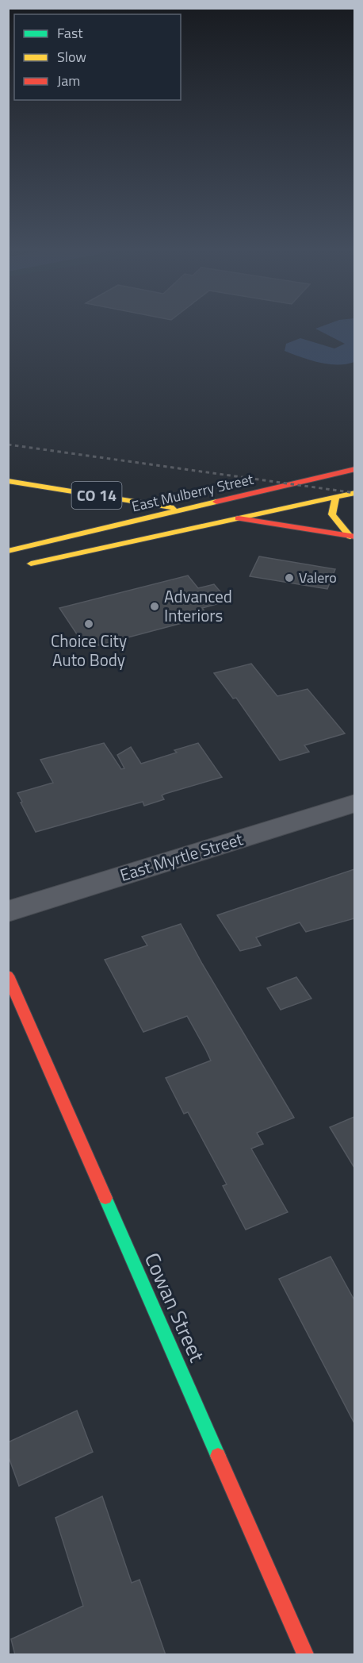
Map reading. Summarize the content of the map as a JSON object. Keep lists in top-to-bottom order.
{
  "streets": {
    "main road": ["East Mulberry Street", "CO 14", "Cowan Street"],
    "street": ["East Myrtle Street"]
  },
  "crossings": [
    ["East Mulberry Street", "CO 14"]
  ],
  "places": ["Valero", "Advanced Interiors", "Choice City Auto Body"],
  "legend": ["Fast", "Slow", "Jam"]
}
